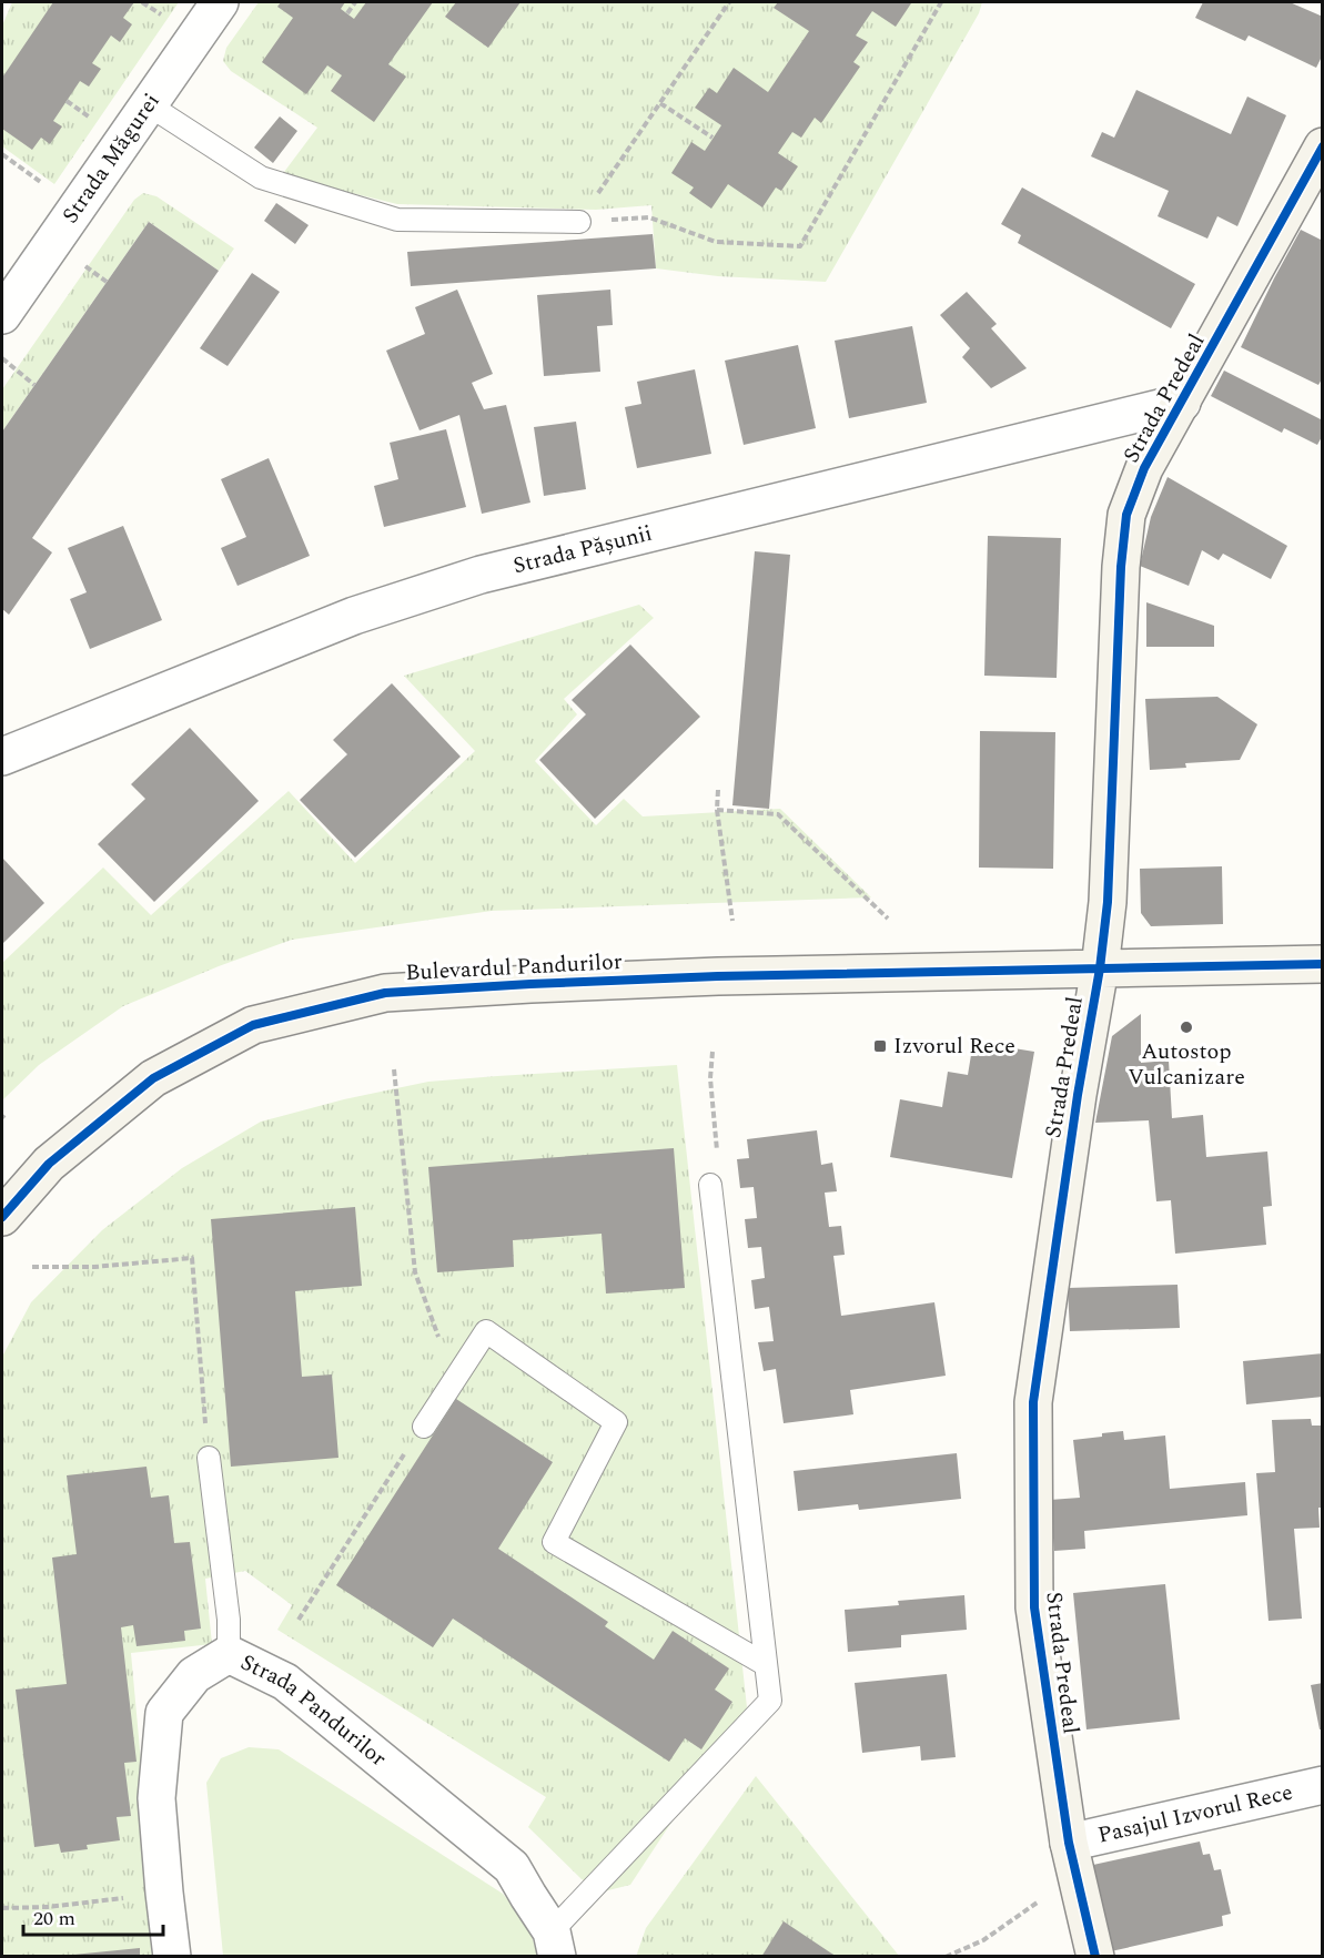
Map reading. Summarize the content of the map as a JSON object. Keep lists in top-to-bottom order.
{
  "streets": {
    "street": [
      "Strada Măgurei",
      "Strada Predeal",
      "Strada Pășunii",
      "Bulevardul Pandurilor",
      "Strada Pandurilor",
      "Pasajul Izvorul Rece"
    ]
  },
  "crossings": [
    ["Strada Predeal", "Strada Pășunii"],
    ["Strada Predeal", "Bulevardul Pandurilor"],
    ["Strada Predeal", "Pasajul Izvorul Rece"]
  ],
  "places": {
    "other": ["Autostop Vulcanizare"],
    "transit": ["Izvorul Rece"]
  },
  "scale_bar": "20 m"
}
